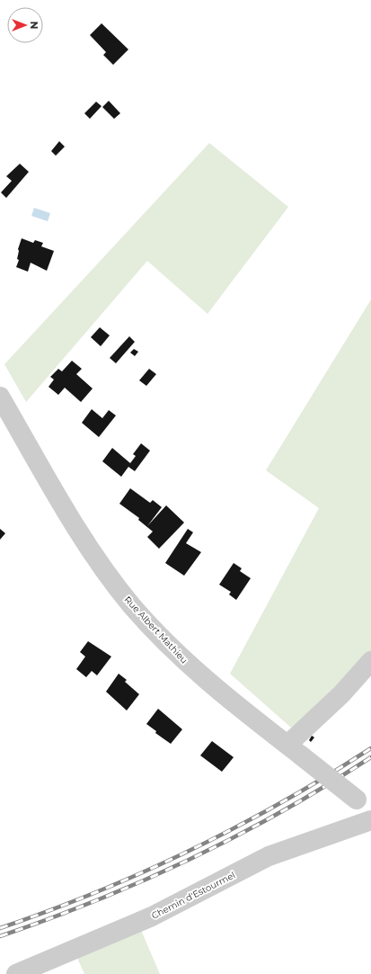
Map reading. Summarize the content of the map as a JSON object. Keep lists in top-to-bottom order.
{
  "streets": {
    "street": ["Rue Albert Mathieu", "Chemin d'Estourmel"]
  },
  "north": "right"
}
